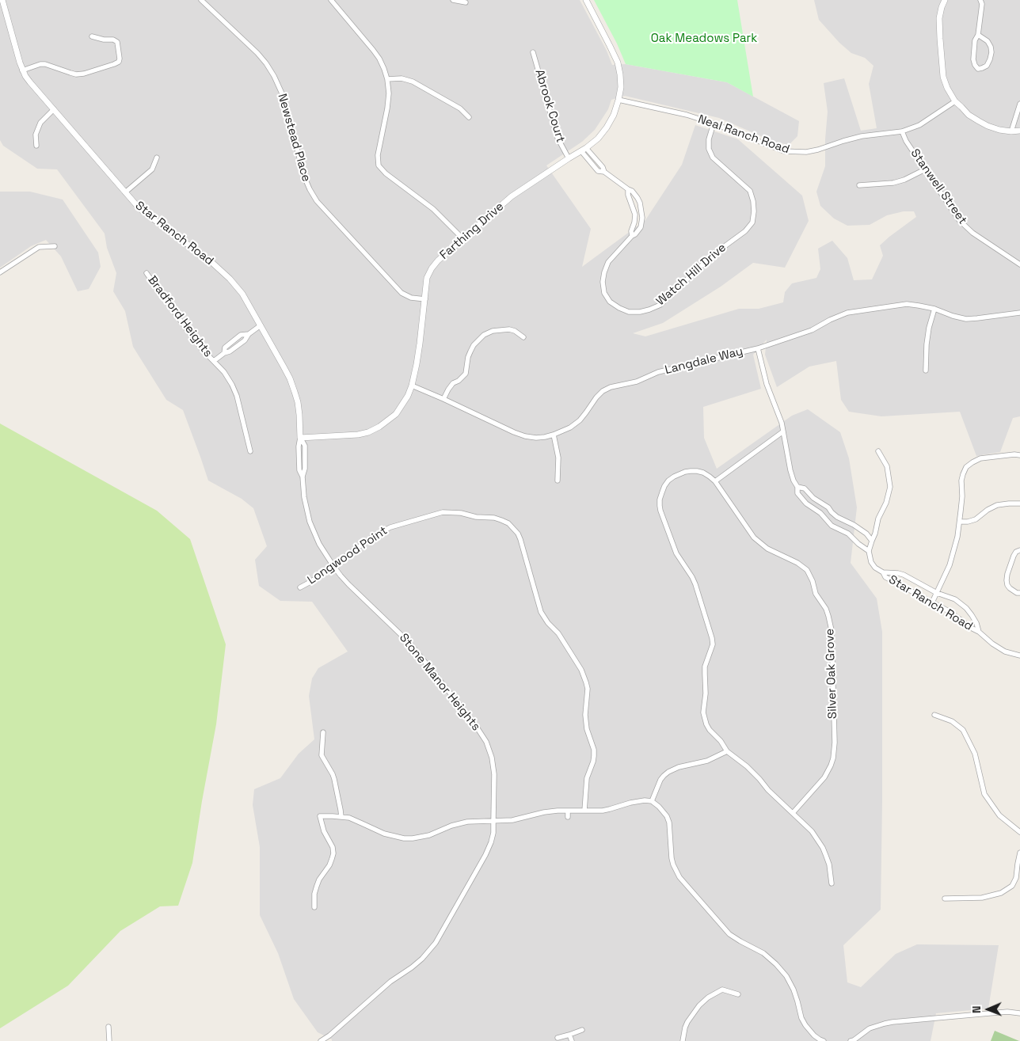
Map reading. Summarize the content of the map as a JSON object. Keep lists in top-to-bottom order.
{
  "streets": {
    "street": [
      "Abrook Court",
      "Neal Ranch Road",
      "Newstead Place",
      "Stanwell Street",
      "Farthing Drive",
      "Star Ranch Road",
      "Watch Hill Drive",
      "Bradford Heights",
      "Langdale Way",
      "Longwood Point",
      "Silver Oak Grove",
      "Stone Manor Heights"
    ]
  },
  "crossings": [
    ["Abrook Court", "Farthing Drive"],
    ["Neal Ranch Road", "Stanwell Street"],
    ["Neal Ranch Road", "Farthing Drive"],
    ["Neal Ranch Road", "Watch Hill Drive"],
    ["Newstead Place", "Farthing Drive"],
    ["Farthing Drive", "Star Ranch Road"],
    ["Farthing Drive", "Watch Hill Drive"],
    ["Farthing Drive", "Langdale Way"],
    ["Farthing Drive", "Stone Manor Heights"],
    ["Star Ranch Road", "Bradford Heights"],
    ["Star Ranch Road", "Langdale Way"],
    ["Star Ranch Road", "Stone Manor Heights"],
    ["Longwood Point", "Stone Manor Heights"]
  ],
  "parks": ["Oak Meadows Park"],
  "north": "left"
}
